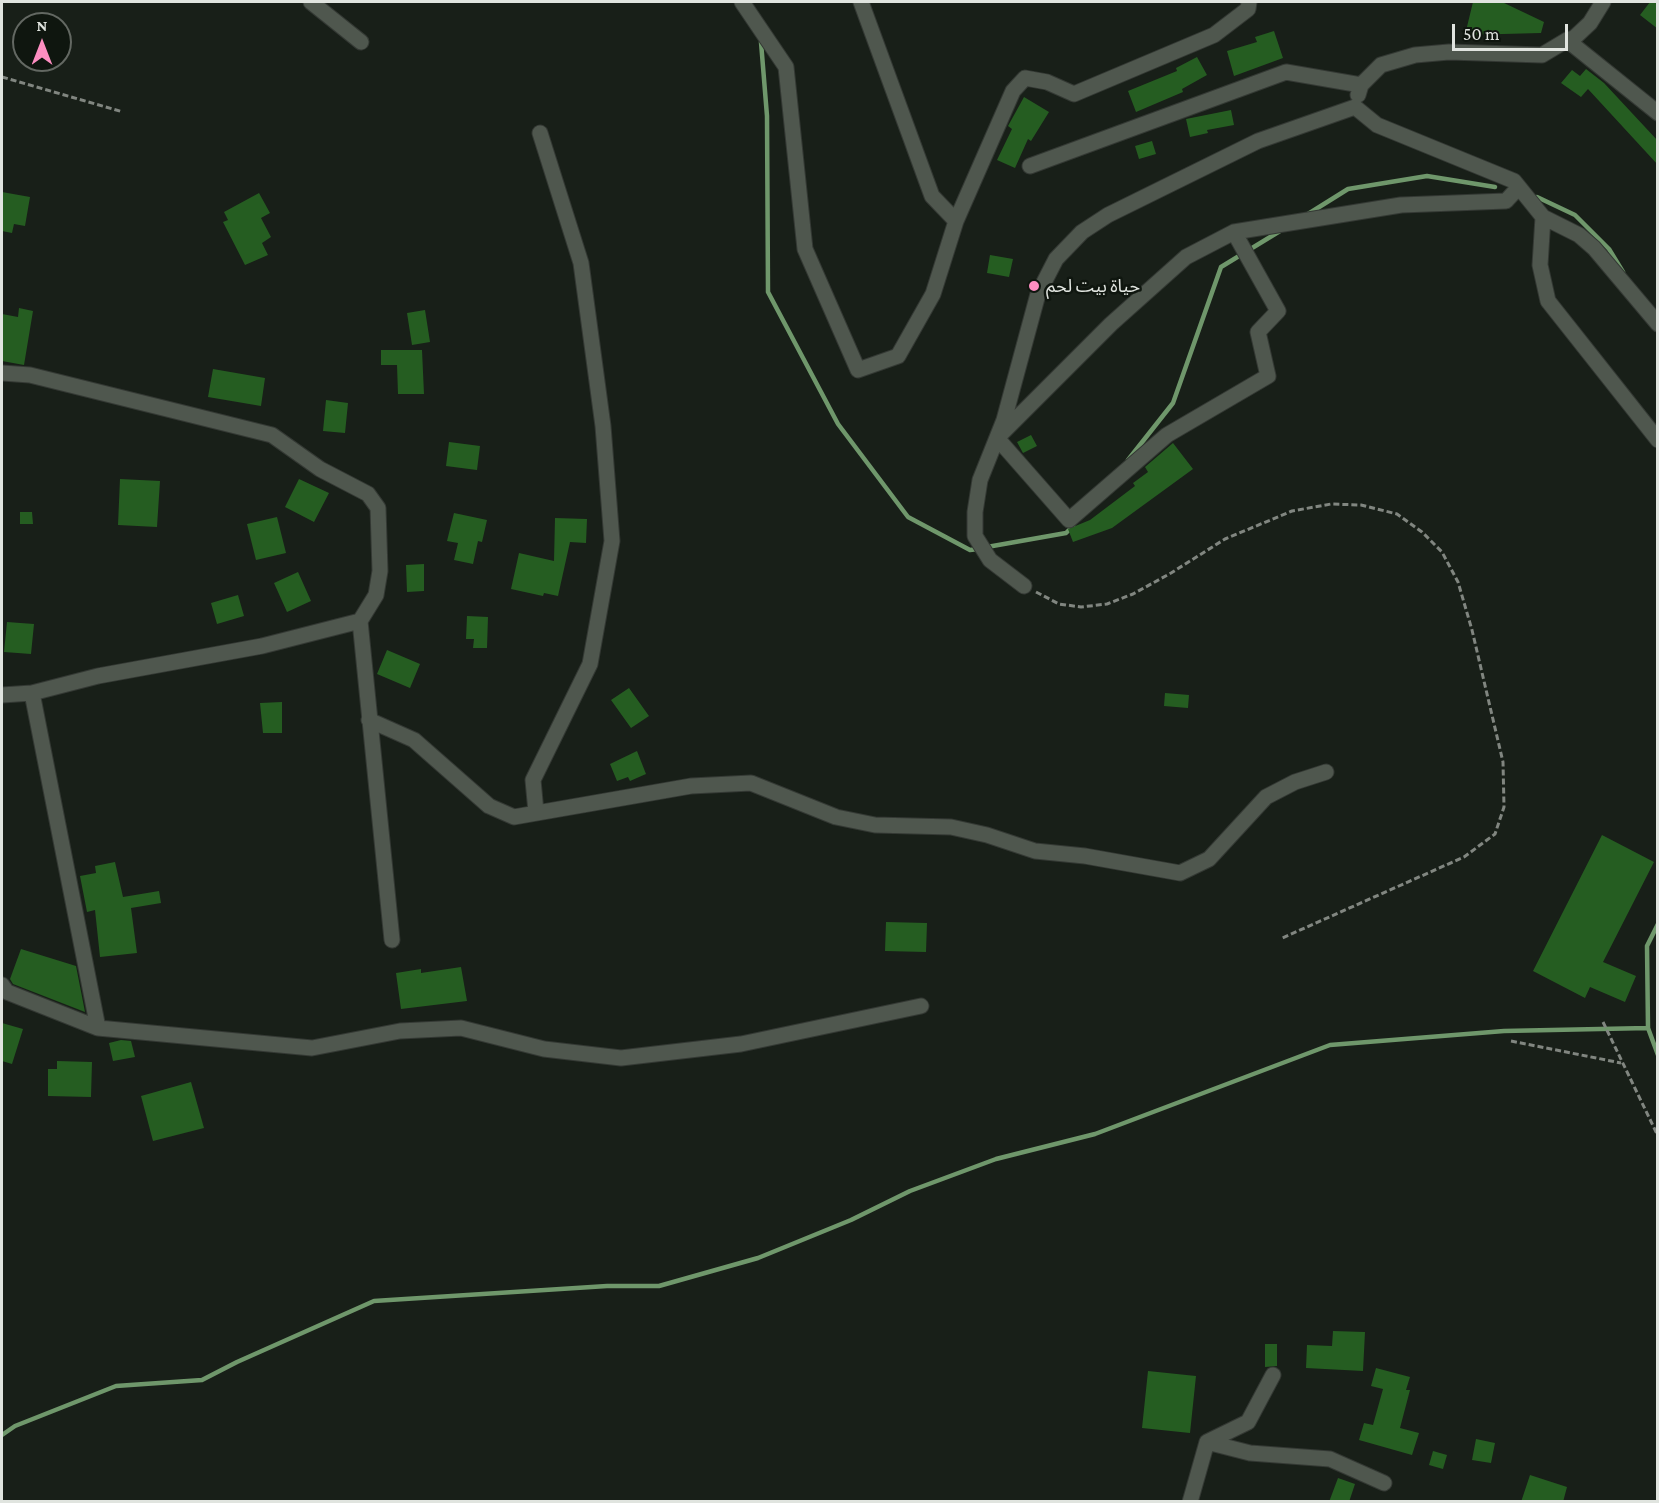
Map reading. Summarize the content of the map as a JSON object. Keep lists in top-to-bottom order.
{
  "places": ["حياة بيت لحم"],
  "scale_bar": "50 m",
  "north": "top"
}
